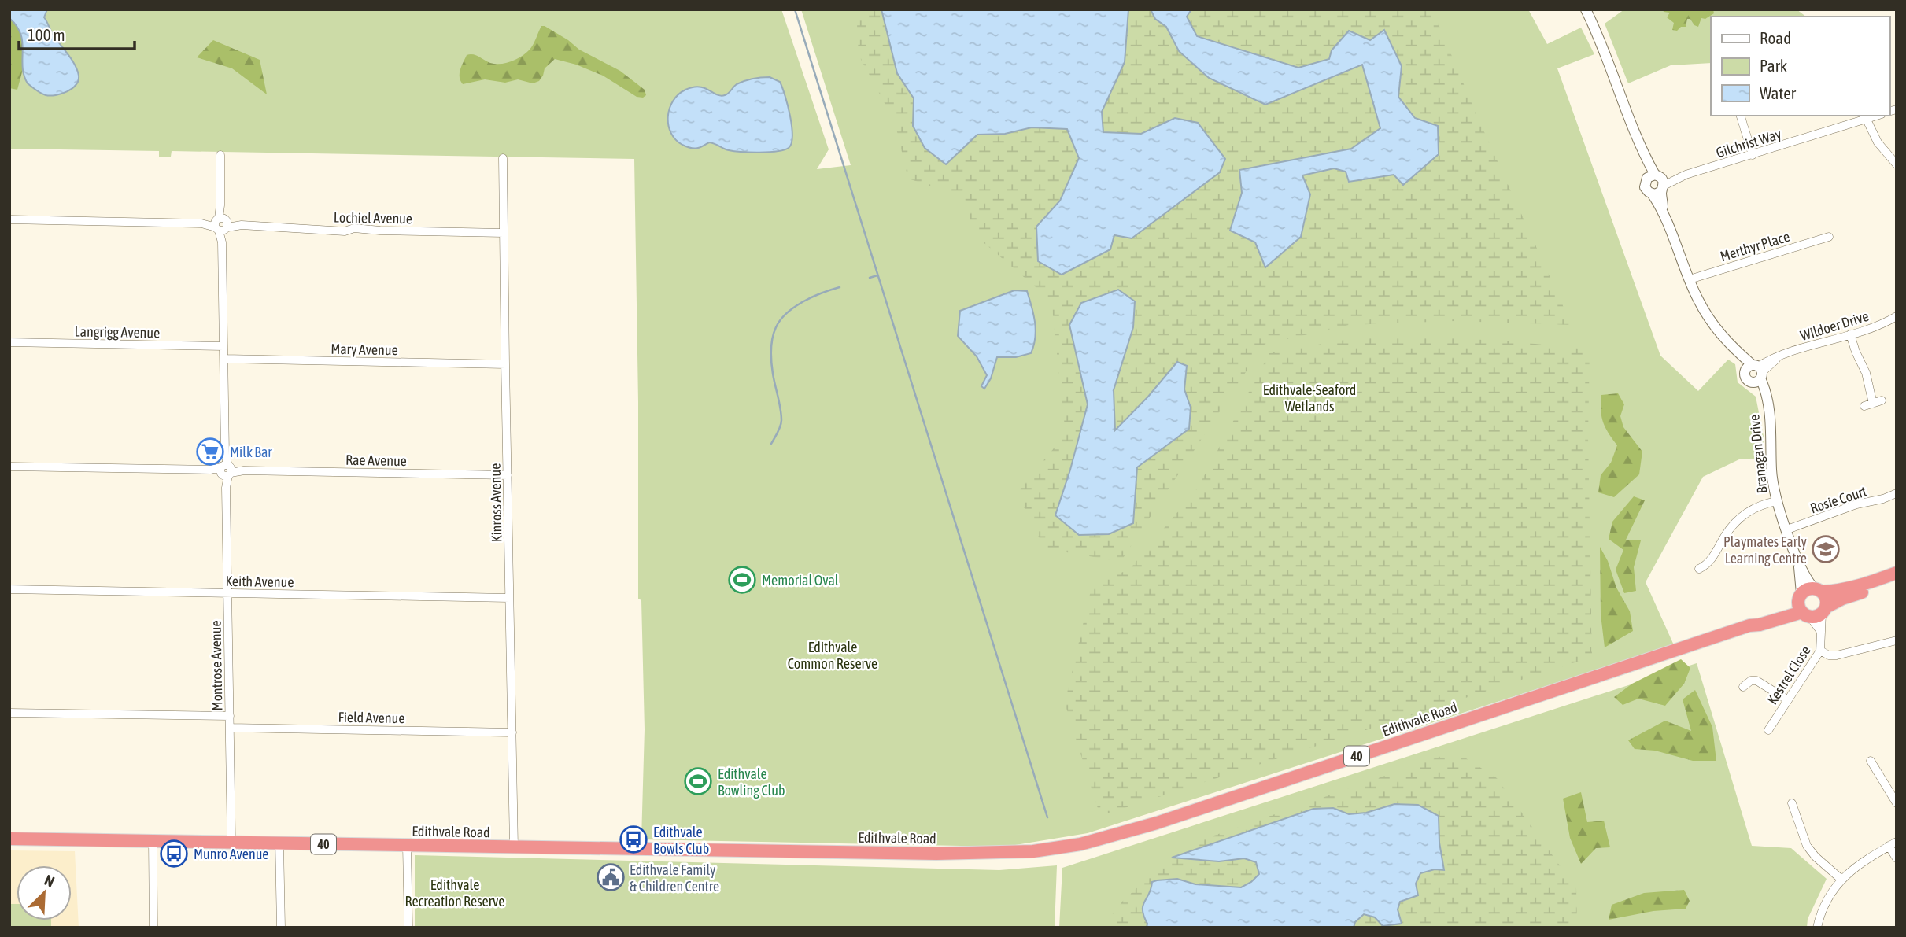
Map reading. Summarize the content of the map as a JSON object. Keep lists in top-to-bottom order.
{
  "streets": {
    "highway": ["Edithvale Road", "40"],
    "street": [
      "Gilchrist Way",
      "Lochiel Avenue",
      "Merthyr Place",
      "Wildoer Drive",
      "Langrigg Avenue",
      "Mary Avenue",
      "Branagan Drive",
      "Rae Avenue",
      "Rosie Court",
      "Kinross Avenue",
      "Keith Avenue",
      "Montrose Avenue",
      "Kestrel Close",
      "Field Avenue"
    ]
  },
  "crossings": [
    ["Gilchrist Way", "Branagan Drive"],
    ["Lochiel Avenue", "Kinross Avenue"],
    ["Lochiel Avenue", "Montrose Avenue"],
    ["Merthyr Place", "Branagan Drive"],
    ["Wildoer Drive", "Branagan Drive"],
    ["Langrigg Avenue", "Montrose Avenue"],
    ["Mary Avenue", "Kinross Avenue"],
    ["Mary Avenue", "Montrose Avenue"],
    ["Branagan Drive", "Rosie Court"],
    ["Branagan Drive", "Kestrel Close"],
    ["Branagan Drive", "Edithvale Road"],
    ["Branagan Drive", "40"],
    ["Rae Avenue", "Kinross Avenue"],
    ["Rae Avenue", "Montrose Avenue"],
    ["Kinross Avenue", "Keith Avenue"],
    ["Kinross Avenue", "Field Avenue"],
    ["Kinross Avenue", "Edithvale Road"],
    ["Keith Avenue", "Montrose Avenue"],
    ["Montrose Avenue", "Field Avenue"],
    ["Montrose Avenue", "Edithvale Road"],
    ["Kestrel Close", "Edithvale Road"],
    ["Kestrel Close", "40"],
    ["Edithvale Road", "40"]
  ],
  "parks": ["Edithvale-Seaford Wetlands", "Edithvale Common Reserve", "Edithvale Recreation Reserve"],
  "places": {
    "supermarket": ["Milk Bar"],
    "school or university": ["Playmates Early Learning Centre"],
    "sports": ["Memorial Oval", "Edithvale Bowling Club"],
    "bus stop": ["Edithvale Bowls Club", "Munro Avenue"],
    "public building": ["Edithvale Family & Children Centre"]
  },
  "legend": ["Road", "Park", "Water"],
  "scale_bar": "100 m",
  "north": "top right"
}
